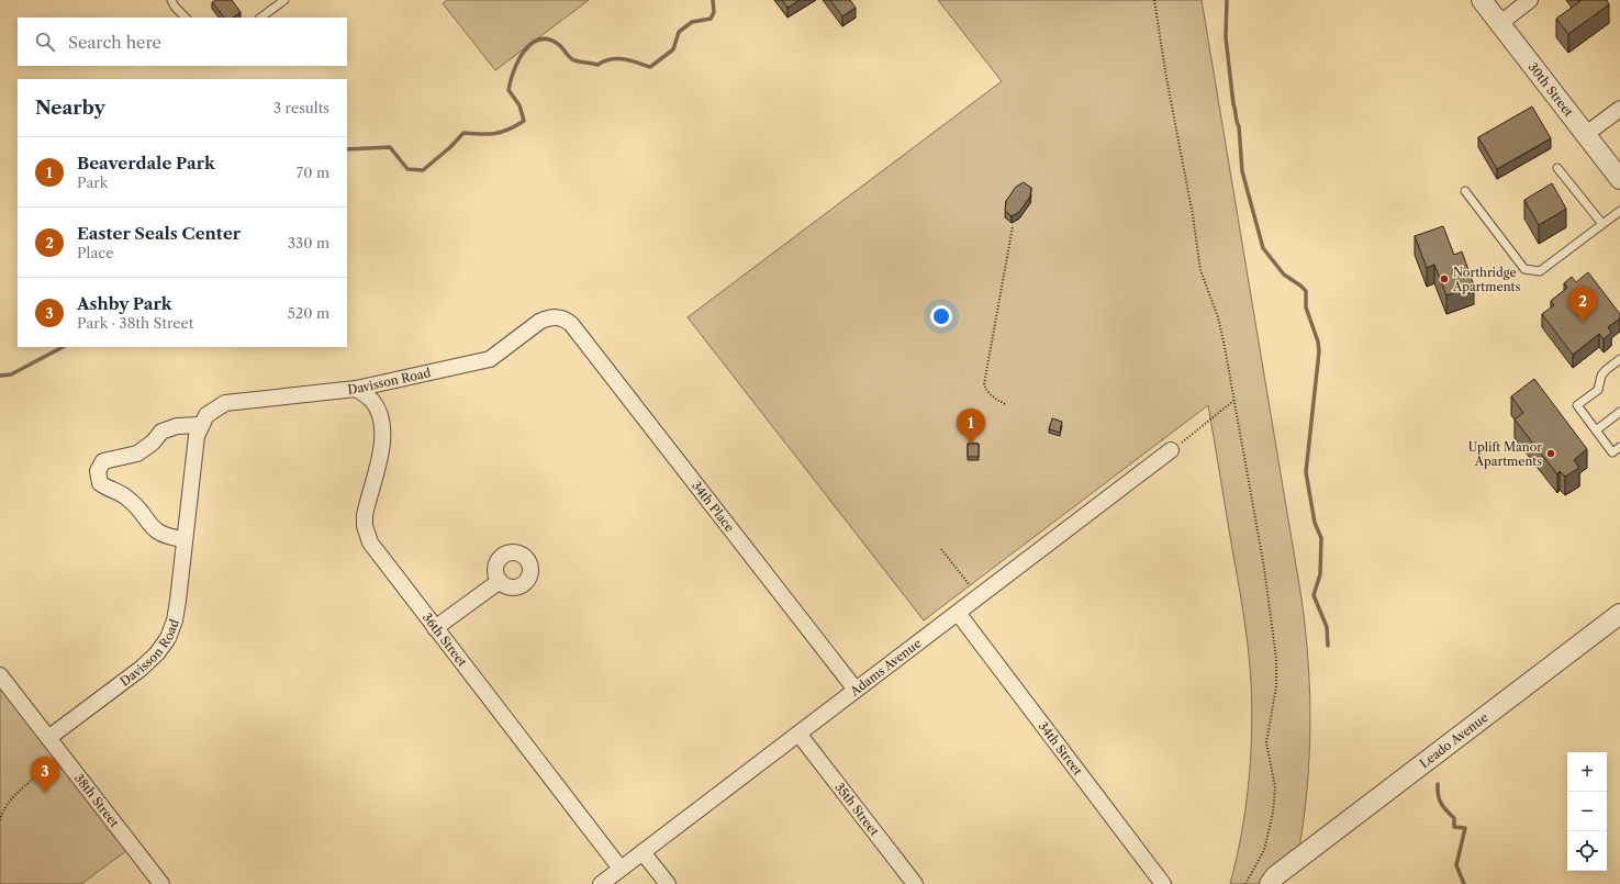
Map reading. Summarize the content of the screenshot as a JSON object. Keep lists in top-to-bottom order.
{
  "streets": {
    "street": [
      "30th Street",
      "Davisson Road",
      "34th Place",
      "36th Street",
      "Adams Avenue",
      "Leado Avenue",
      "34th Street",
      "38th Street",
      "35th Street"
    ]
  },
  "crossings": [
    ["Davisson Road", "34th Place"],
    ["Davisson Road", "36th Street"],
    ["Davisson Road", "38th Street"],
    ["34th Place", "Adams Avenue"],
    ["36th Street", "Adams Avenue"],
    ["Adams Avenue", "34th Street"],
    ["Adams Avenue", "35th Street"]
  ],
  "places": ["Northridge Apartments", "Uplift Manor Apartments"],
  "page": {
    "search": "Search here",
    "heading": ["Nearby", "3 results"],
    "list": [
      {
        "mark": "1",
        "name": "Beaverdale Park",
        "note": "Park",
        "value": "70 m"
      },
      {
        "mark": "2",
        "name": "Easter Seals Center",
        "note": "Place",
        "value": "330 m"
      },
      {
        "mark": "3",
        "name": "Ashby Park",
        "note": "Park · 38th Street",
        "value": "520 m"
      }
    ],
    "pins": ["2", "1", "3"],
    "map_buttons": ["+", "−"]
  }
}
